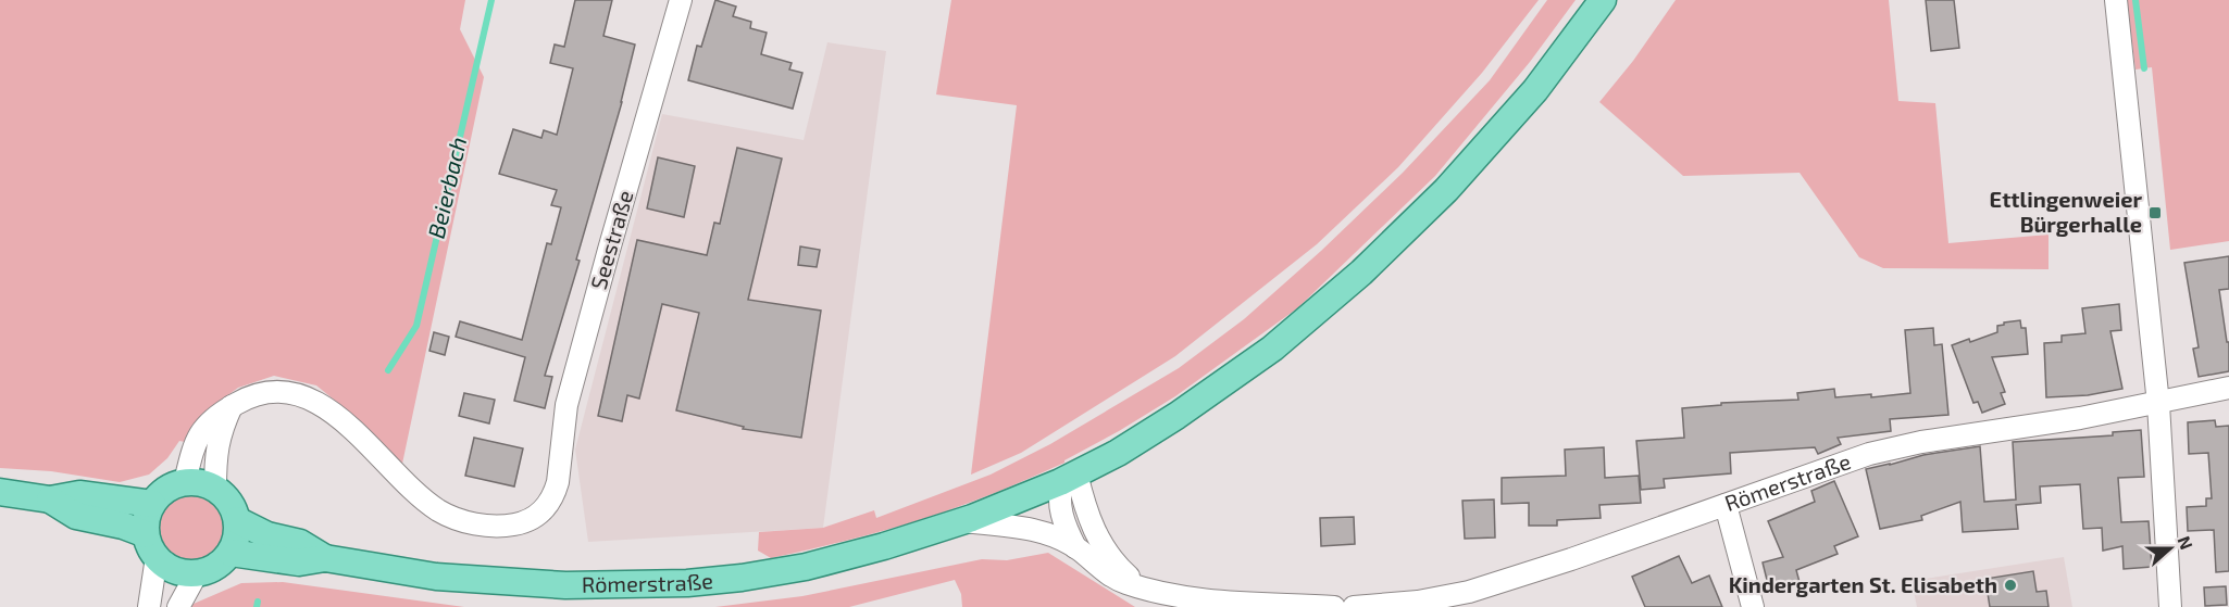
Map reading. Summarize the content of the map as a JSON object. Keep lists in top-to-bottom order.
{
  "streets": {
    "main road": ["Römerstraße"],
    "street": ["Seestraße"]
  },
  "water": ["Beierbach"],
  "places": {
    "transit": ["Ettlingenweier Bürgerhalle"],
    "other": ["Kindergarten St. Elisabeth"]
  },
  "north": "right"
}
